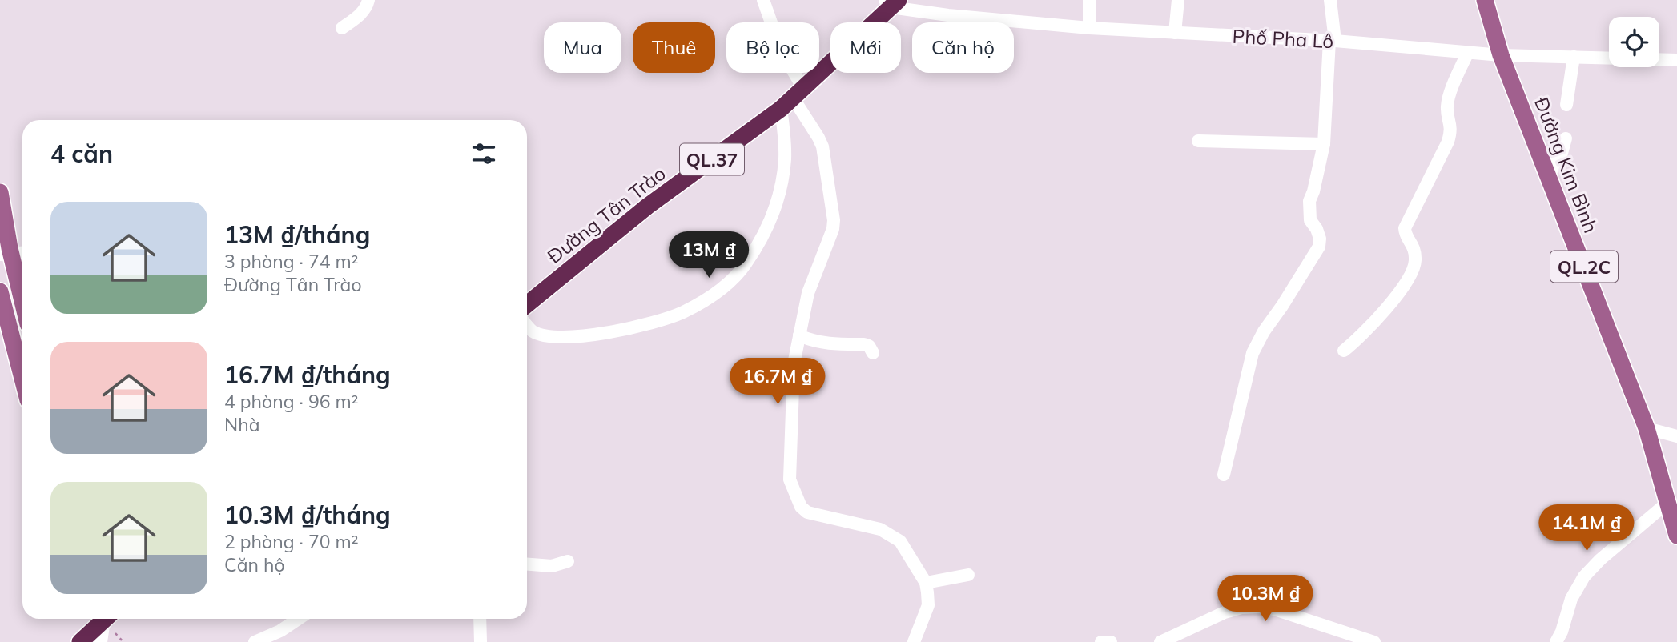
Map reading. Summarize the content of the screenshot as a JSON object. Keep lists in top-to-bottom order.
{
  "streets": {
    "highway": ["QL.37", "Đường Tân Trào"],
    "main road": ["Đường Kim Bình", "QL.2C"],
    "street": ["Phố Pha Lô"]
  },
  "crossings": [
    ["Phố Pha Lô", "Đường Kim Bình"],
    ["Phố Pha Lô", "Đường Tân Trào"]
  ],
  "page": {
    "chip": [
      "Mua",
      "Thuê",
      "Bộ lọc",
      "Mới",
      "Căn hộ"
    ],
    "heading": "4 căn",
    "list": [
      {
        "name": "13M ₫/tháng",
        "note": "3 phòng · 74 m² · Đường Tân Trào"
      },
      {
        "name": "16.7M ₫/tháng",
        "note": "4 phòng · 96 m² · Nhà"
      },
      {
        "name": "10.3M ₫/tháng",
        "note": "2 phòng · 70 m² · Căn hộ"
      }
    ],
    "price": [
      "13M ₫",
      "16.7M ₫",
      "14.1M ₫",
      "10.3M ₫"
    ]
  }
}
